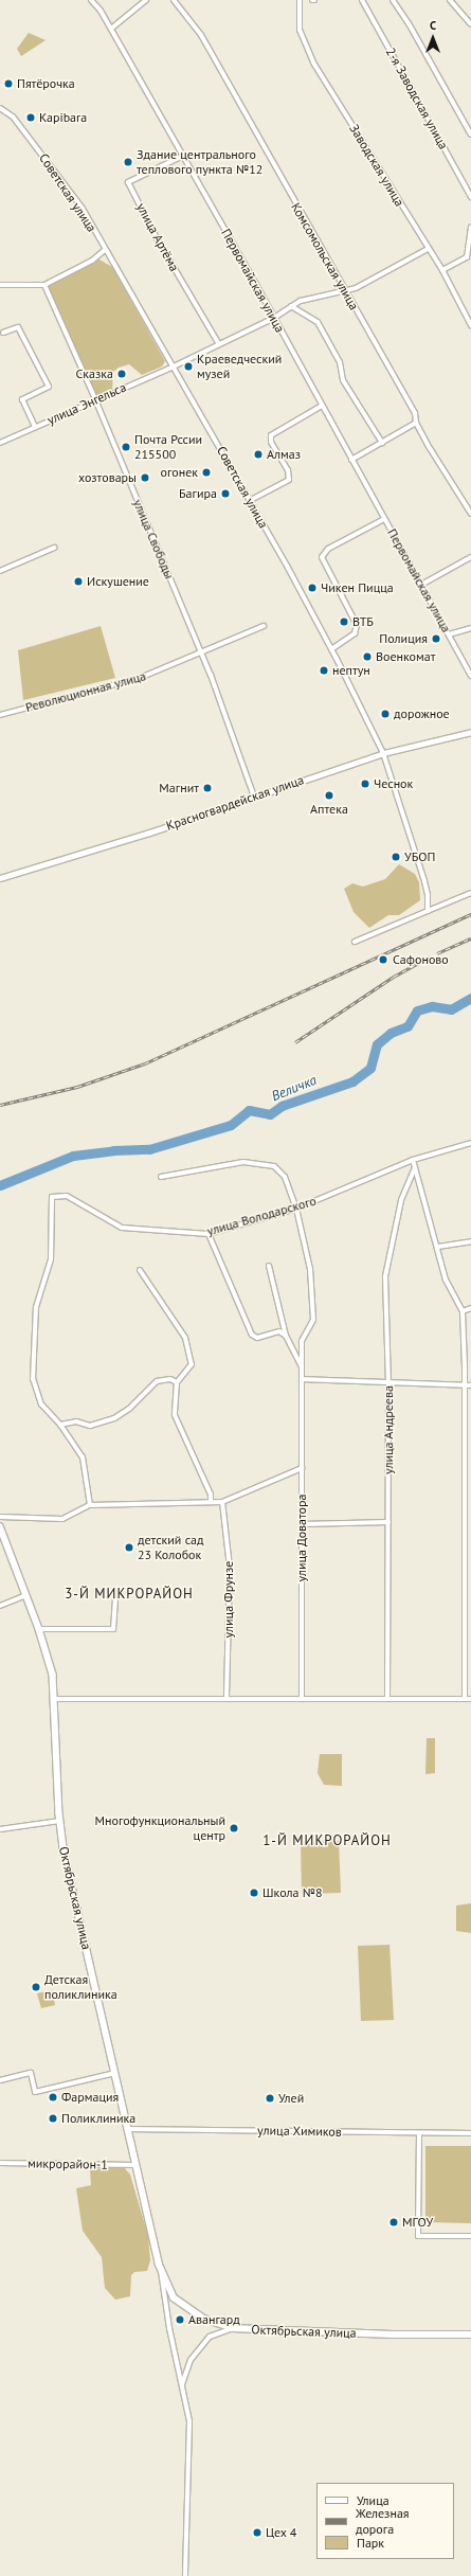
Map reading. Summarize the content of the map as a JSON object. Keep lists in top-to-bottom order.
{
  "streets": {
    "main road": ["Октябрьская улица"],
    "street": [
      "2-я Заводская улица",
      "Заводская улица",
      "Советская улица",
      "улица Артёма",
      "Комсомольская улица",
      "Первомайская улица",
      "улица Энгельса",
      "улица Свободы",
      "Революционная улица",
      "Красногвардейская улица",
      "улица Володарского",
      "улица Андреева",
      "улица Доватора",
      "улица Фрунзе",
      "улица Химиков",
      "микрорайон-1"
    ]
  },
  "crossings": [
    ["Заводская улица", "улица Энгельса"],
    ["Советская улица", "улица Энгельса"],
    ["Советская улица", "Красногвардейская улица"],
    ["улица Артёма", "Первомайская улица"],
    ["улица Артёма", "улица Энгельса"],
    ["Комсомольская улица", "улица Энгельса"],
    ["Первомайская улица", "улица Энгельса"],
    ["улица Энгельса", "улица Свободы"],
    ["улица Свободы", "Революционная улица"],
    ["улица Свободы", "Красногвардейская улица"],
    ["улица Володарского", "улица Доватора"],
    ["Октябрьская улица", "улица Химиков"],
    ["Октябрьская улица", "микрорайон-1"]
  ],
  "districts": ["3-Й МИКРОРАЙОН", "1-Й МИКРОРАЙОН"],
  "water": ["Величка"],
  "places": [
    "Пятёрочка",
    "Kapibara",
    "Здание центрального теплового пункта №12",
    "Краеведческий музей",
    "Сказка",
    "Почта Рссии 215500",
    "Алмаз",
    "огонек",
    "хозтовары",
    "Багира",
    "Искушение",
    "Чикен Пицца",
    "ВТБ",
    "Полиция",
    "Военкомат",
    "нептун",
    "дорожное",
    "Чеснок",
    "Магнит",
    "Аптека",
    "УБОП",
    "Сафоново",
    "детский сад 23 Колобок",
    "Многофункциональный центр",
    "Школа №8",
    "Детская поликлиника",
    "Фармация",
    "Улей",
    "Поликлиника",
    "МГОУ",
    "Авангард",
    "Цех 4"
  ],
  "legend": ["Улица", "Железная дорога", "Парк"],
  "north": "top"
}
